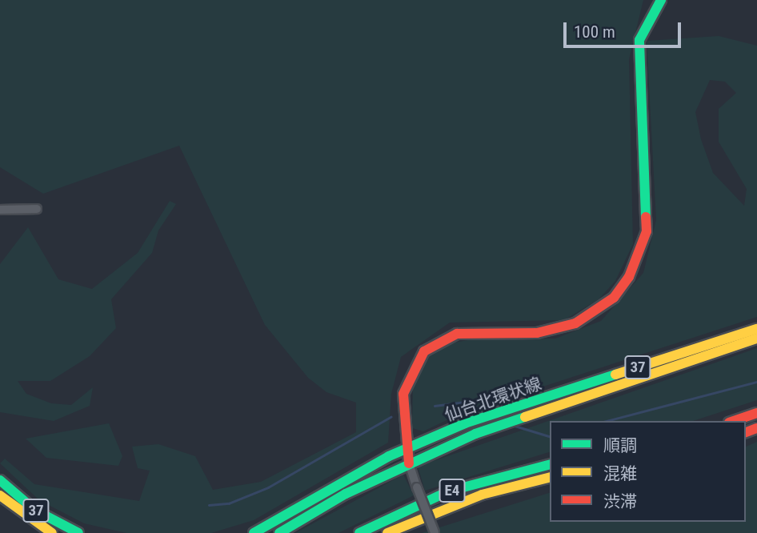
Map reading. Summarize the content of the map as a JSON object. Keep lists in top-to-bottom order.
{
  "streets": {
    "main road": ["37", "仙台北環状線", "E4"]
  },
  "legend": ["順調", "混雑", "渋滞"],
  "scale_bar": "100 m"
}
